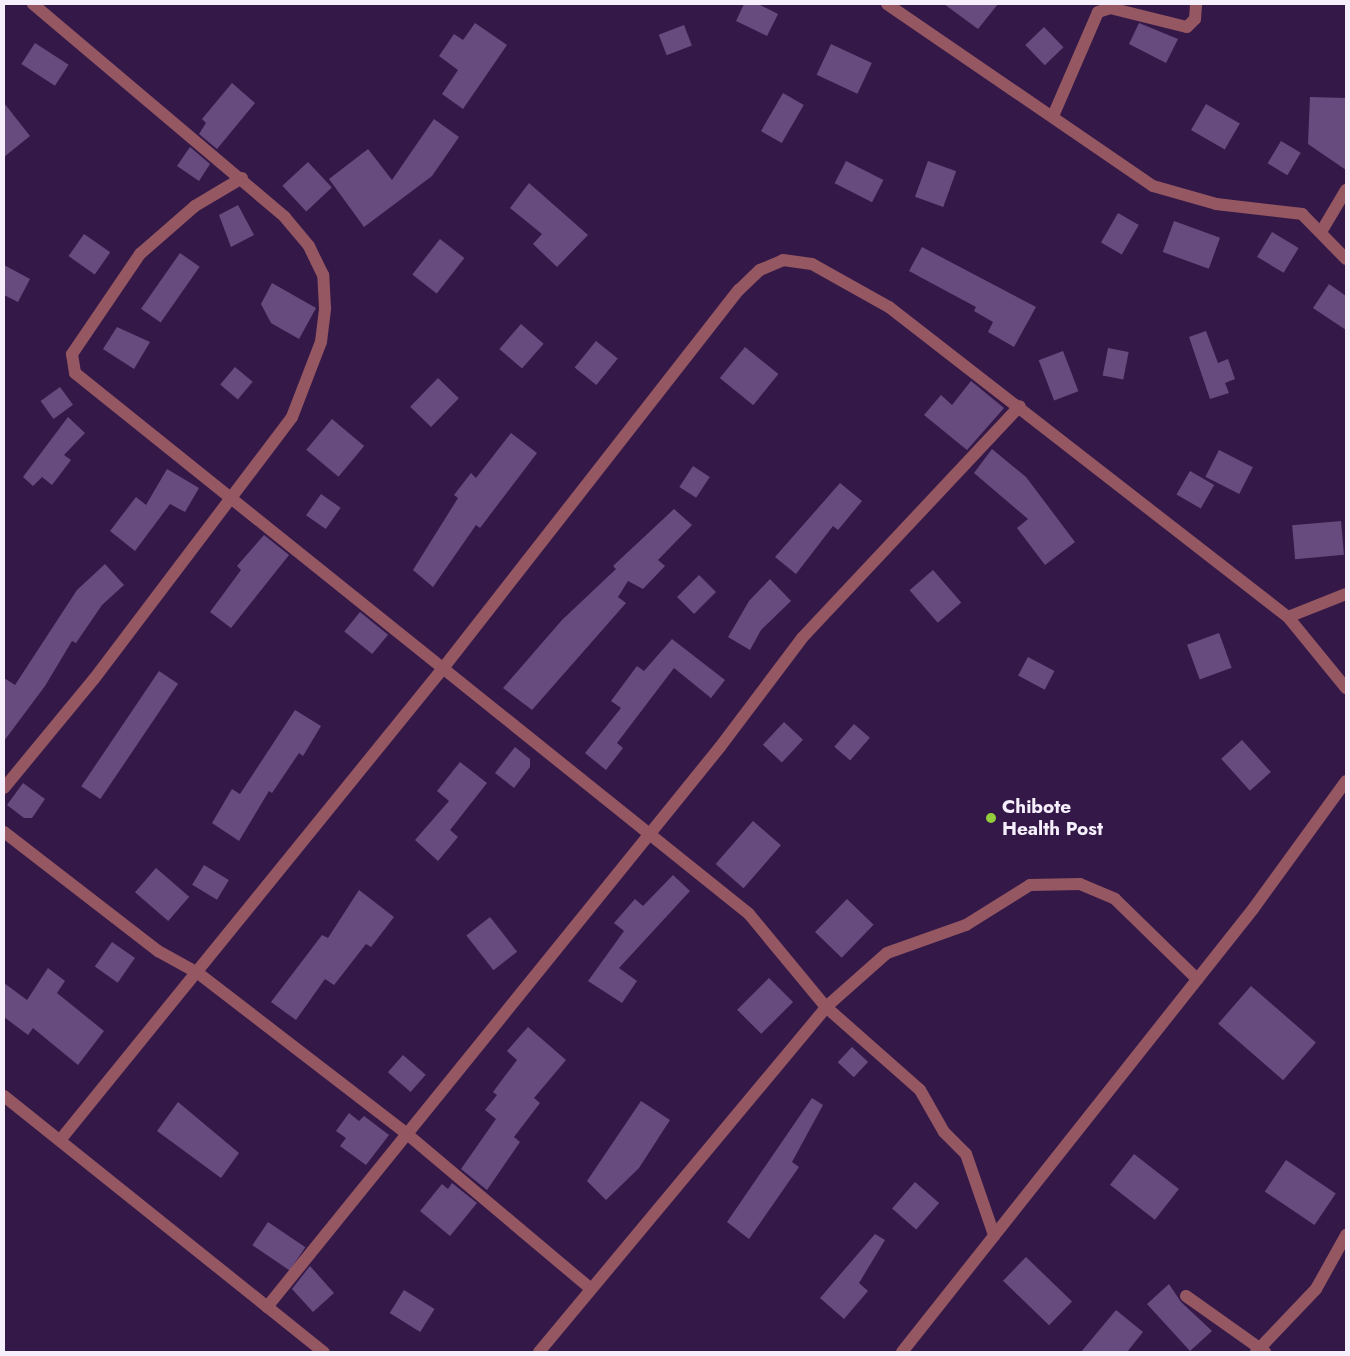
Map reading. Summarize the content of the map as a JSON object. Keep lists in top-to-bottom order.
{
  "places": ["Chibote Health Post"]
}
